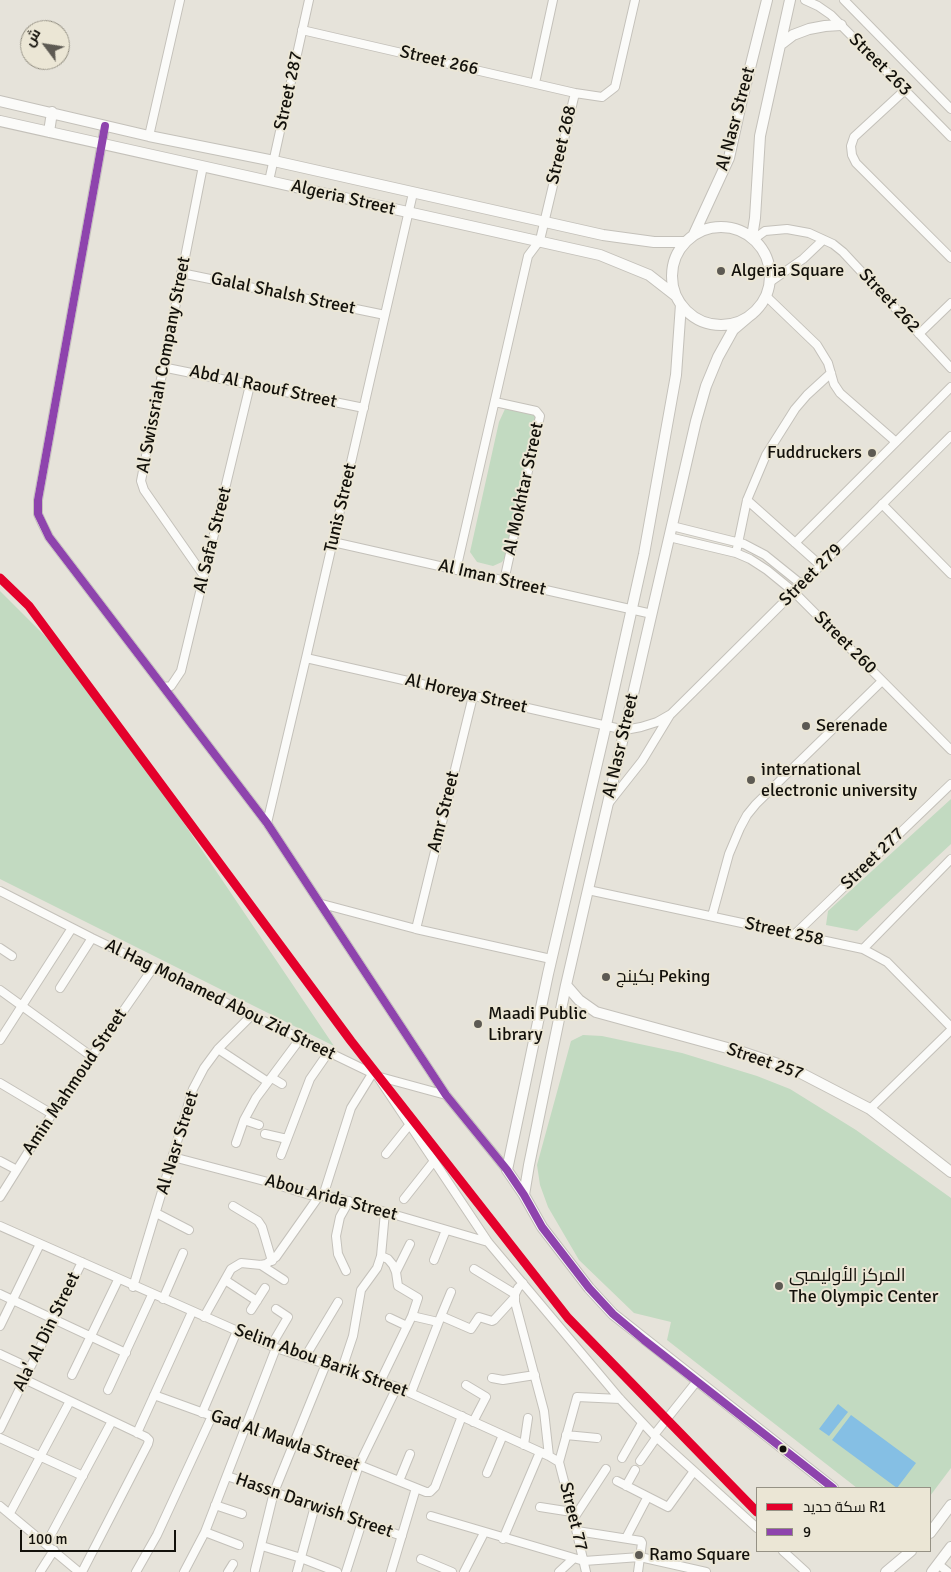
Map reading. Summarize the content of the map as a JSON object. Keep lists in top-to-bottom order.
{
  "streets": {
    "street": [
      "Street 266",
      "Street 263",
      "Street 287",
      "Al Nasr Street",
      "Street 268",
      "Algeria Street",
      "Galal Shalsh Street",
      "Street 262",
      "Al Swissriah Company Street",
      "Abd Al Raouf Street",
      "Al Mokhtar Street",
      "Tunis Street",
      "Al Safa' Street",
      "Street 279",
      "Al Iman Street",
      "Street 260",
      "Al Horeya Street",
      "Amr Street",
      "Street 277",
      "Street 258",
      "Al Hag Mohamed Abou Zid Street",
      "Street 257",
      "Amin Mahmoud Street",
      "Abou Arida Street",
      "Ala' Al Din Street",
      "Selim Abou Barik Street",
      "Gad Al Mawla Street",
      "Hassn Darwish Street",
      "Street 77"
    ]
  },
  "crossings": [
    ["Street 266", "Street 287"],
    ["Street 266", "Street 268"],
    ["Street 287", "Algeria Street"],
    ["Al Nasr Street", "Algeria Street"],
    ["Al Nasr Street", "Street 262"],
    ["Al Nasr Street", "Street 279"],
    ["Al Nasr Street", "Al Iman Street"],
    ["Al Nasr Street", "Street 260"],
    ["Al Nasr Street", "Al Horeya Street"],
    ["Al Nasr Street", "Street 258"],
    ["Al Nasr Street", "Al Hag Mohamed Abou Zid Street"],
    ["Al Nasr Street", "Street 257"],
    ["Al Nasr Street", "Abou Arida Street"],
    ["Al Nasr Street", "Selim Abou Barik Street"],
    ["Street 268", "Algeria Street"],
    ["Algeria Street", "Street 262"],
    ["Algeria Street", "Al Swissriah Company Street"],
    ["Algeria Street", "Tunis Street"],
    ["Galal Shalsh Street", "Al Swissriah Company Street"],
    ["Galal Shalsh Street", "Tunis Street"],
    ["Al Swissriah Company Street", "Abd Al Raouf Street"],
    ["Al Swissriah Company Street", "Al Safa' Street"],
    ["Abd Al Raouf Street", "Tunis Street"],
    ["Abd Al Raouf Street", "Al Safa' Street"],
    ["Al Mokhtar Street", "Al Iman Street"],
    ["Tunis Street", "Al Iman Street"],
    ["Tunis Street", "Al Horeya Street"],
    ["Street 279", "Street 260"],
    ["Street 279", "Al Horeya Street"],
    ["Al Horeya Street", "Amr Street"],
    ["Street 277", "Street 258"],
    ["Al Hag Mohamed Abou Zid Street", "Amin Mahmoud Street"],
    ["Ala' Al Din Street", "Selim Abou Barik Street"],
    ["Selim Abou Barik Street", "Street 77"]
  ],
  "places": [
    "Algeria Square",
    "Fuddruckers",
    "Serenade",
    "international electronic university",
    "بكينج Peking",
    "Maadi Public Library",
    "المركز الأوليمبى The Olympic Center",
    "Ramo Square"
  ],
  "lines": ["transit line 9", "rail line R1"],
  "legend": ["سكة حديد R1", "9"],
  "scale_bar": "100 m",
  "north": "top left"
}
